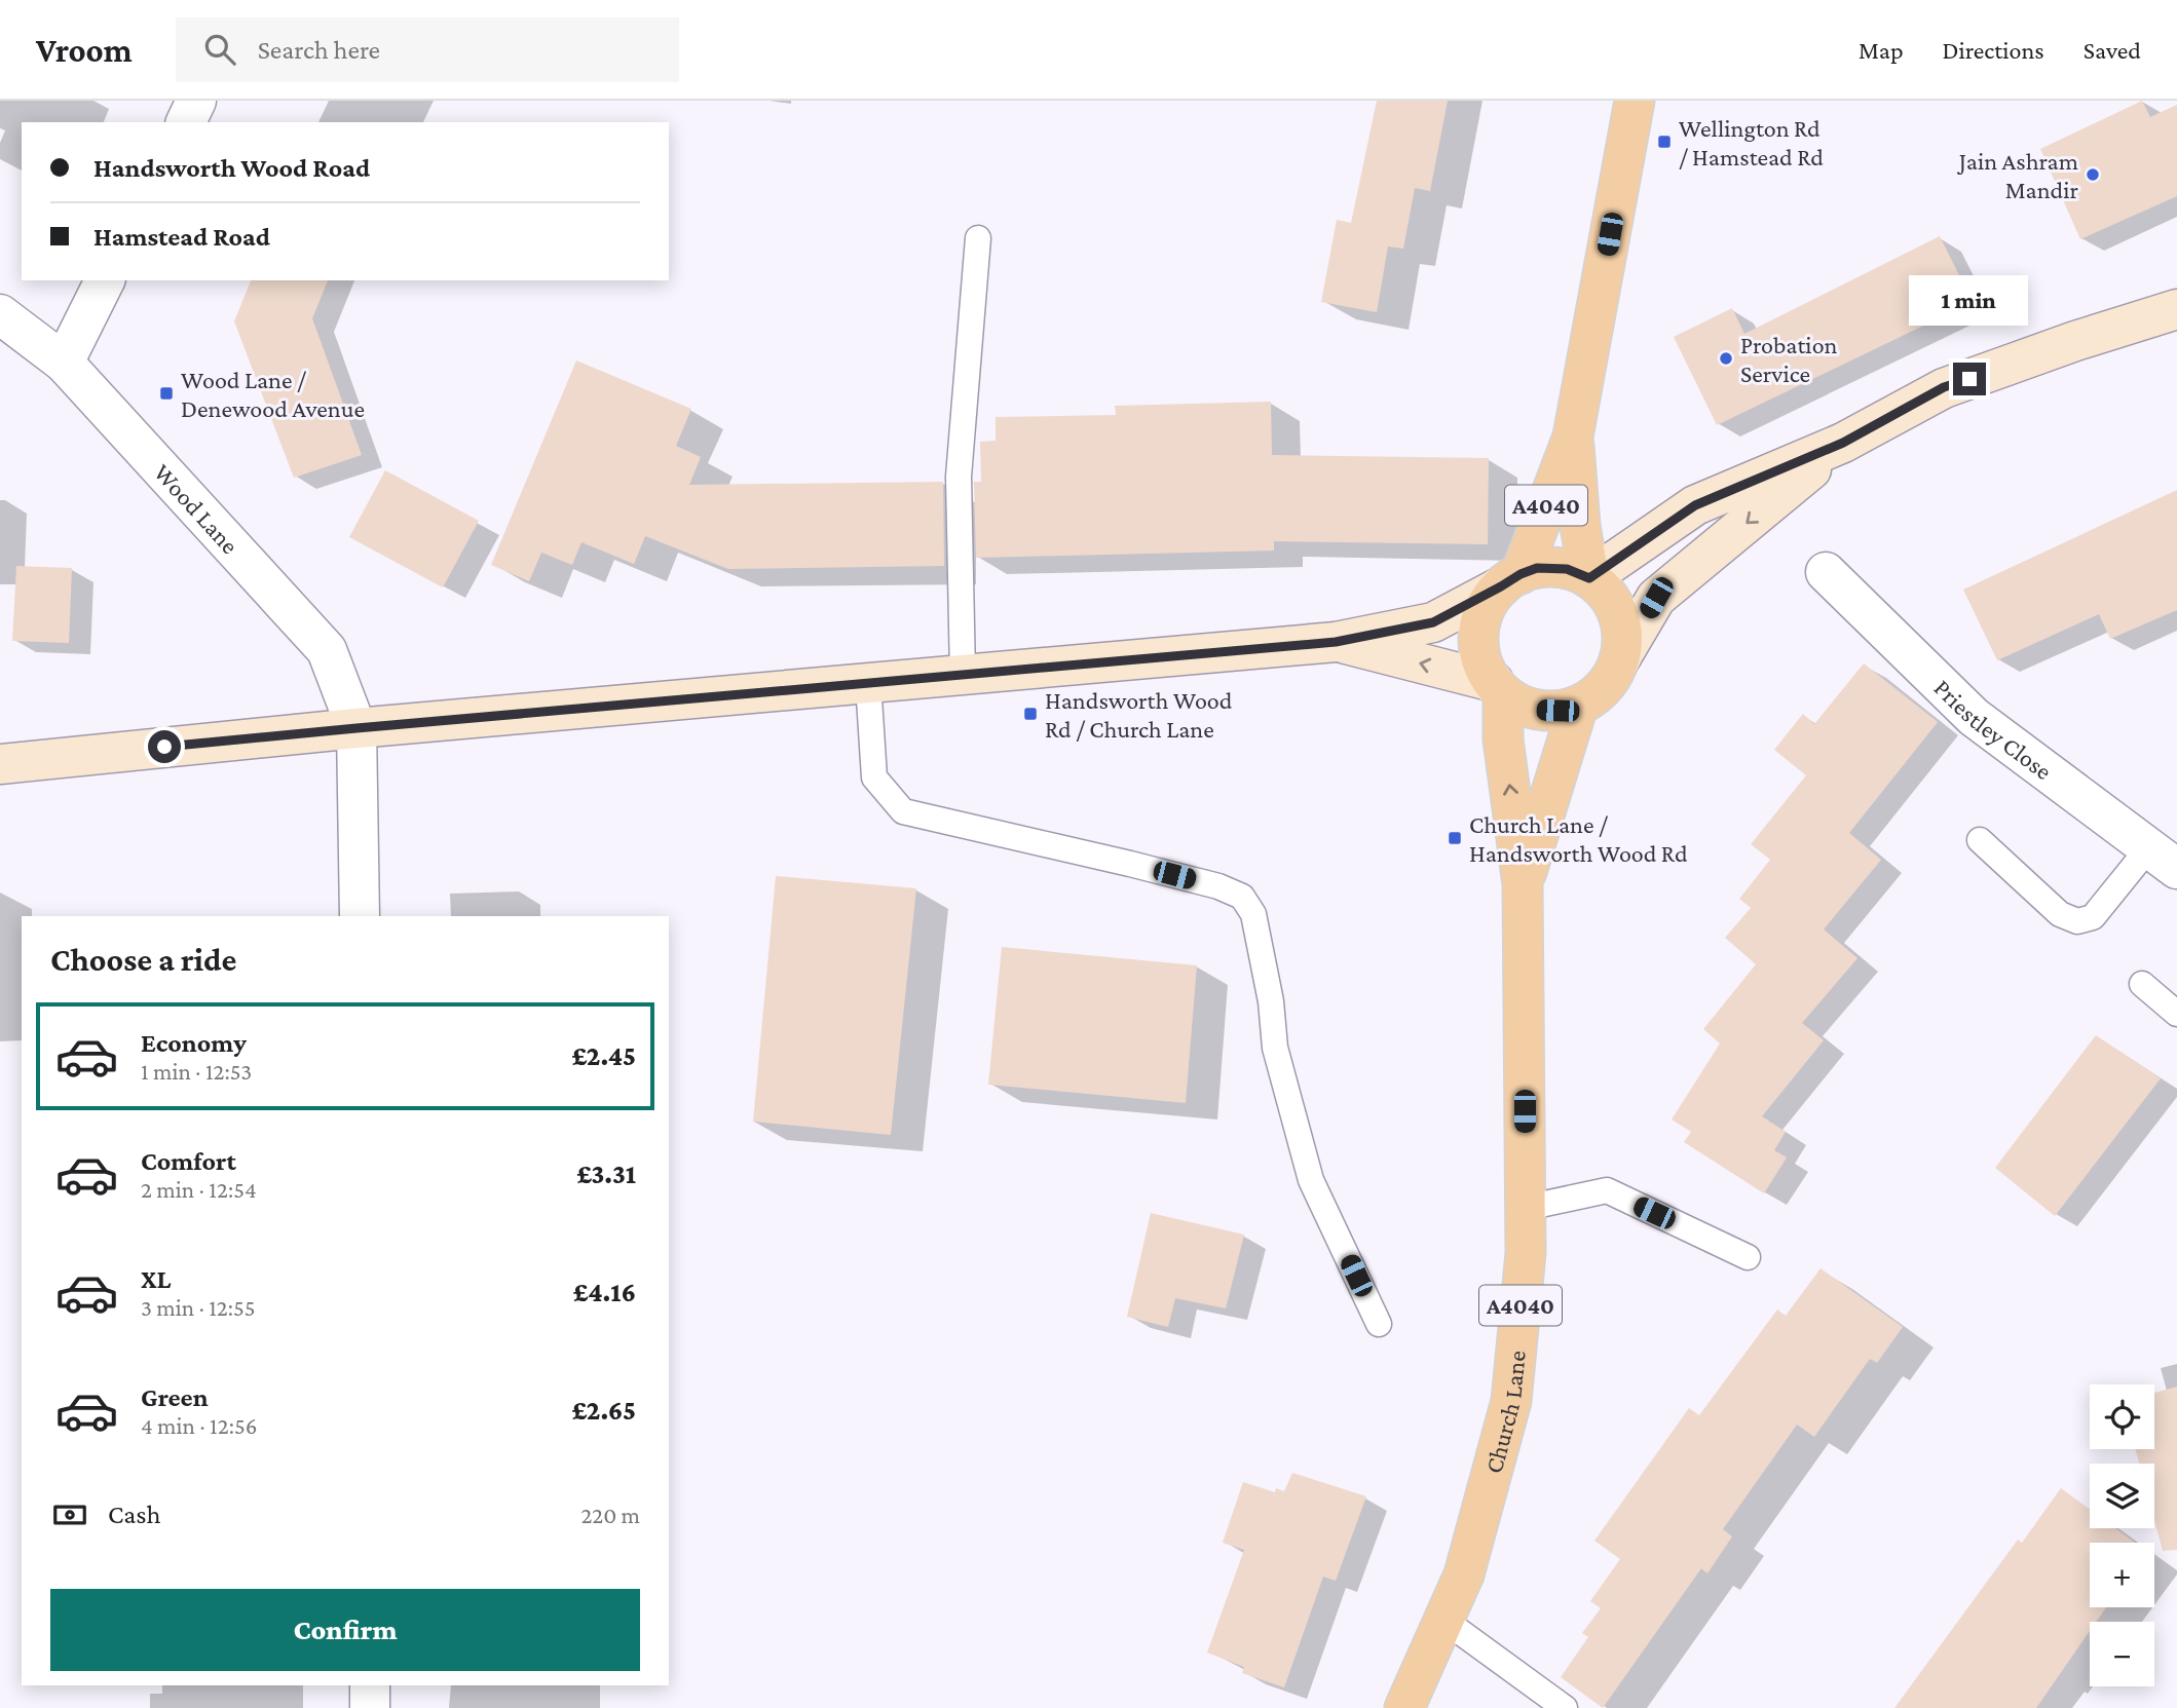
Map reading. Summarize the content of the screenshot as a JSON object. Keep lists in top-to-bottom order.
{
  "streets": {
    "main road": ["A4040", "Church Lane"],
    "street": ["Wood Lane", "Priestley Close"]
  },
  "crossings": [
    ["A4040", "Church Lane"]
  ],
  "places": {
    "transit": [
      "Wellington Rd / Hamstead Rd",
      "Wood Lane / Denewood Avenue",
      "Handsworth Wood Rd / Church Lane",
      "Church Lane / Handsworth Wood Rd"
    ],
    "other": ["Jain Ashram Mandir", "Probation Service"]
  },
  "page": {
    "header": "Vroom",
    "search": "Search here",
    "nav": ["Map", "Directions", "Saved"],
    "banner": ["Handsworth Wood Road", "Hamstead Road"],
    "bubble": "1 min",
    "heading": "Choose a ride",
    "list": [
      {
        "name": "Economy",
        "note": "1 min · 12:53",
        "value": "£2.45"
      },
      {
        "name": "Comfort",
        "note": "2 min · 12:54",
        "value": "£3.31"
      },
      {
        "name": "XL",
        "note": "3 min · 12:55",
        "value": "£4.16"
      },
      {
        "name": "Green",
        "note": "4 min · 12:56",
        "value": "£2.65"
      }
    ],
    "map_buttons": ["+", "−"],
    "pay": ["Cash", "220 m"],
    "buttons": "Confirm"
  }
}
